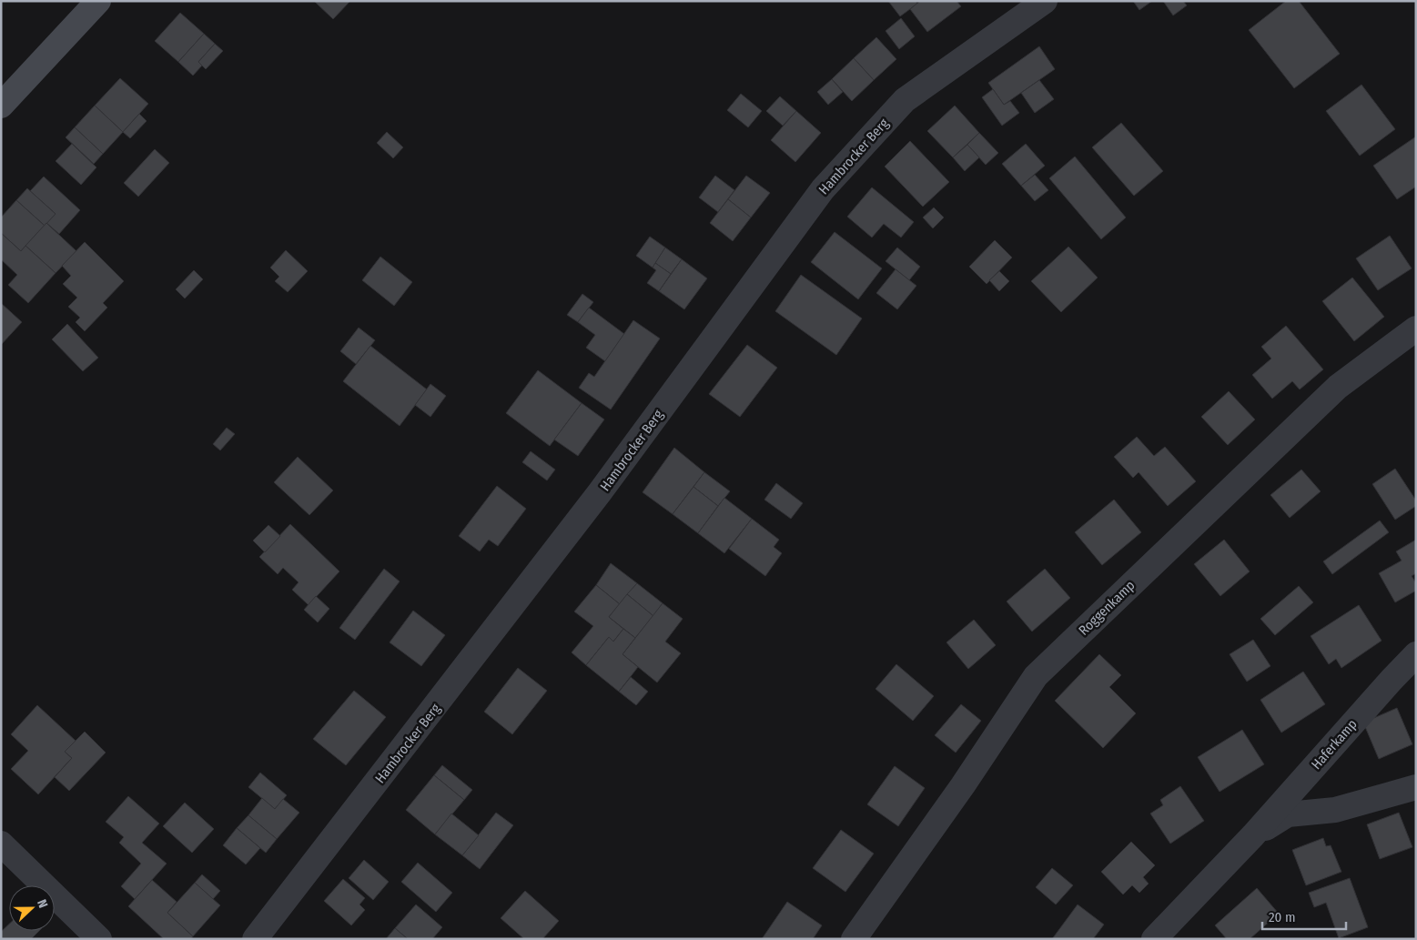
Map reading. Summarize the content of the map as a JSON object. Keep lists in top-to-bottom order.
{
  "streets": {
    "street": ["Hambrocker Berg", "Roggenkamp", "Haferkamp"]
  },
  "scale_bar": "20 m",
  "north": "right"
}
